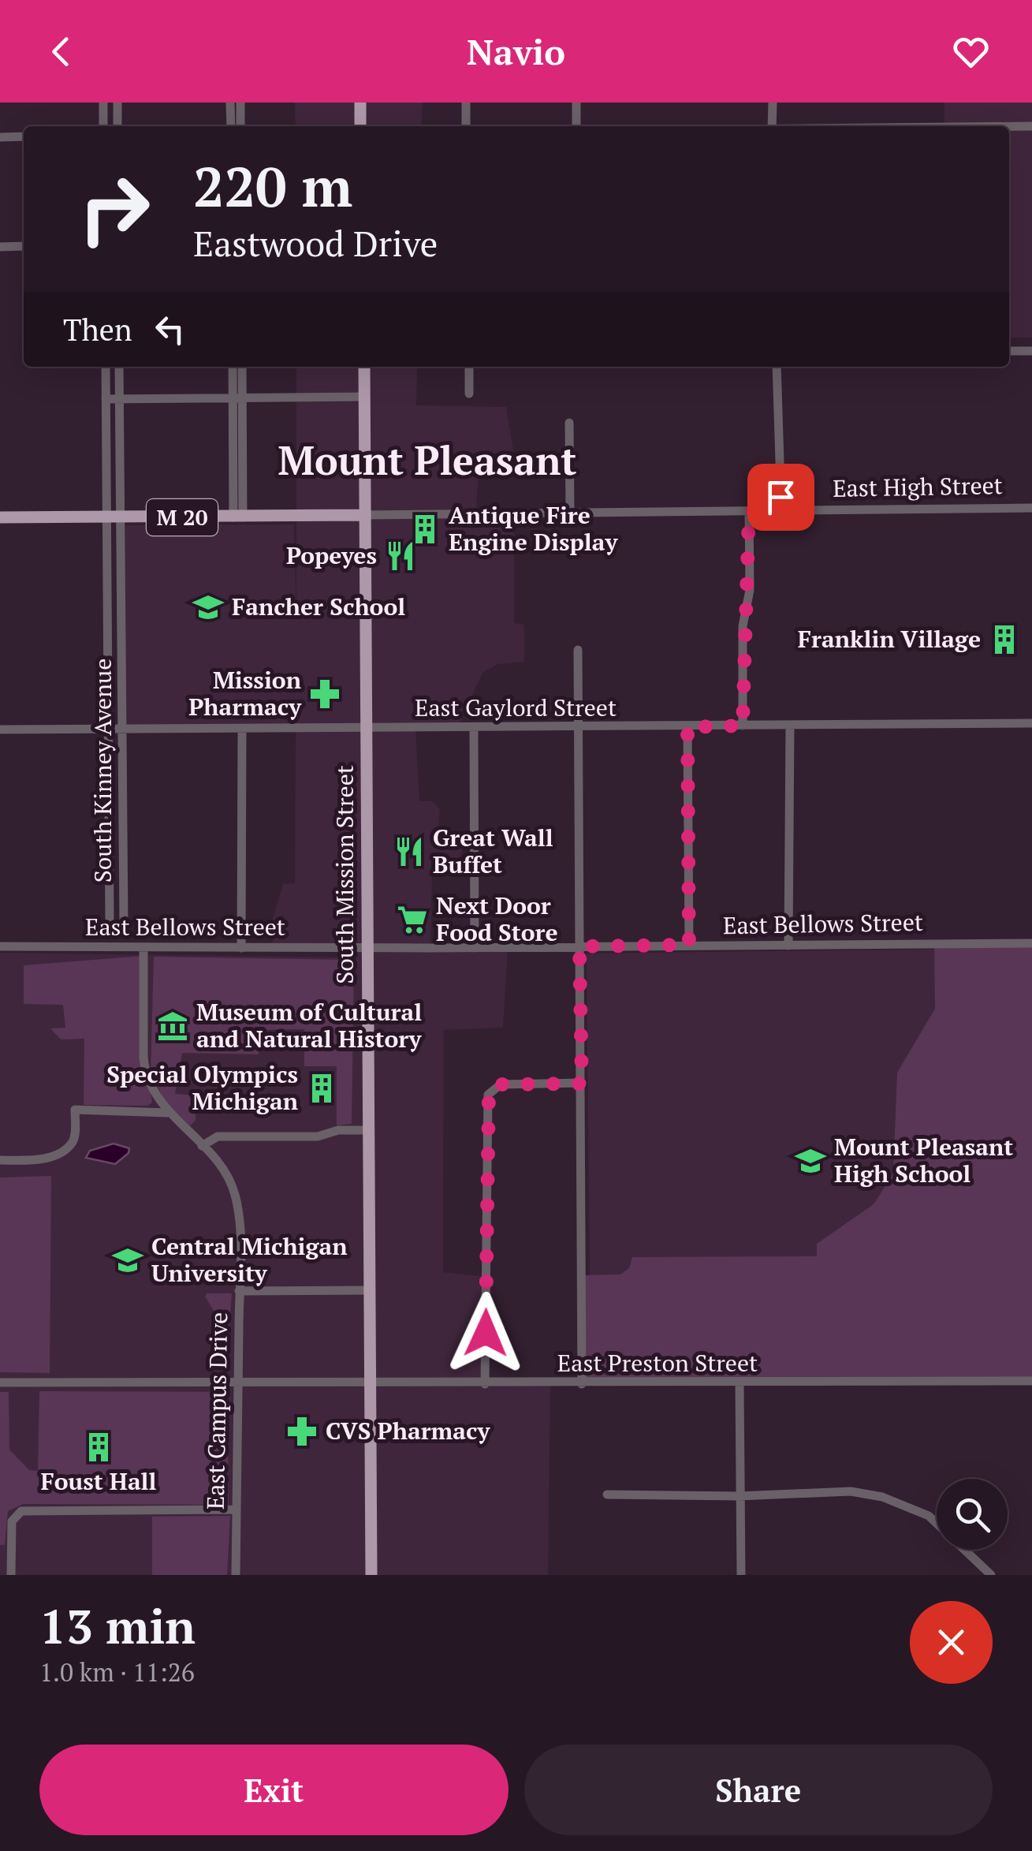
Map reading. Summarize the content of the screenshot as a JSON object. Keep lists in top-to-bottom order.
{
  "streets": {
    "main road": ["East High Street", "M 20", "South Mission Street"],
    "street": [
      "East Gaylord Street",
      "South Kinney Avenue",
      "East Bellows Street",
      "East Preston Street",
      "East Campus Drive"
    ]
  },
  "crossings": [
    ["East High Street", "South Kinney Avenue"],
    ["East High Street", "South Mission Street"],
    ["East Gaylord Street", "South Kinney Avenue"],
    ["East Gaylord Street", "South Mission Street"],
    ["South Mission Street", "East Bellows Street"],
    ["South Mission Street", "East Preston Street"],
    ["East Bellows Street", "East Campus Drive"],
    ["East Preston Street", "East Campus Drive"]
  ],
  "districts": ["Mount Pleasant"],
  "places": {
    "building": [
      "Antique Fire Engine Display",
      "Franklin Village",
      "Special Olympics Michigan",
      "Foust Hall"
    ],
    "restaurant": ["Popeyes", "Great Wall Buffet"],
    "school or university": ["Fancher School", "Mount Pleasant High School", "Central Michigan University"],
    "pharmacy": ["Mission Pharmacy", "CVS Pharmacy"],
    "supermarket": ["Next Door Food Store"],
    "museum": ["Museum of Cultural and Natural History"]
  },
  "page": {
    "header": "Navio",
    "turn": ["220 m", "Eastwood Drive"],
    "then": "Then",
    "heading": ["13 min", "1.0 km · 11:26"],
    "buttons": ["Exit", "Share"]
  }
}
